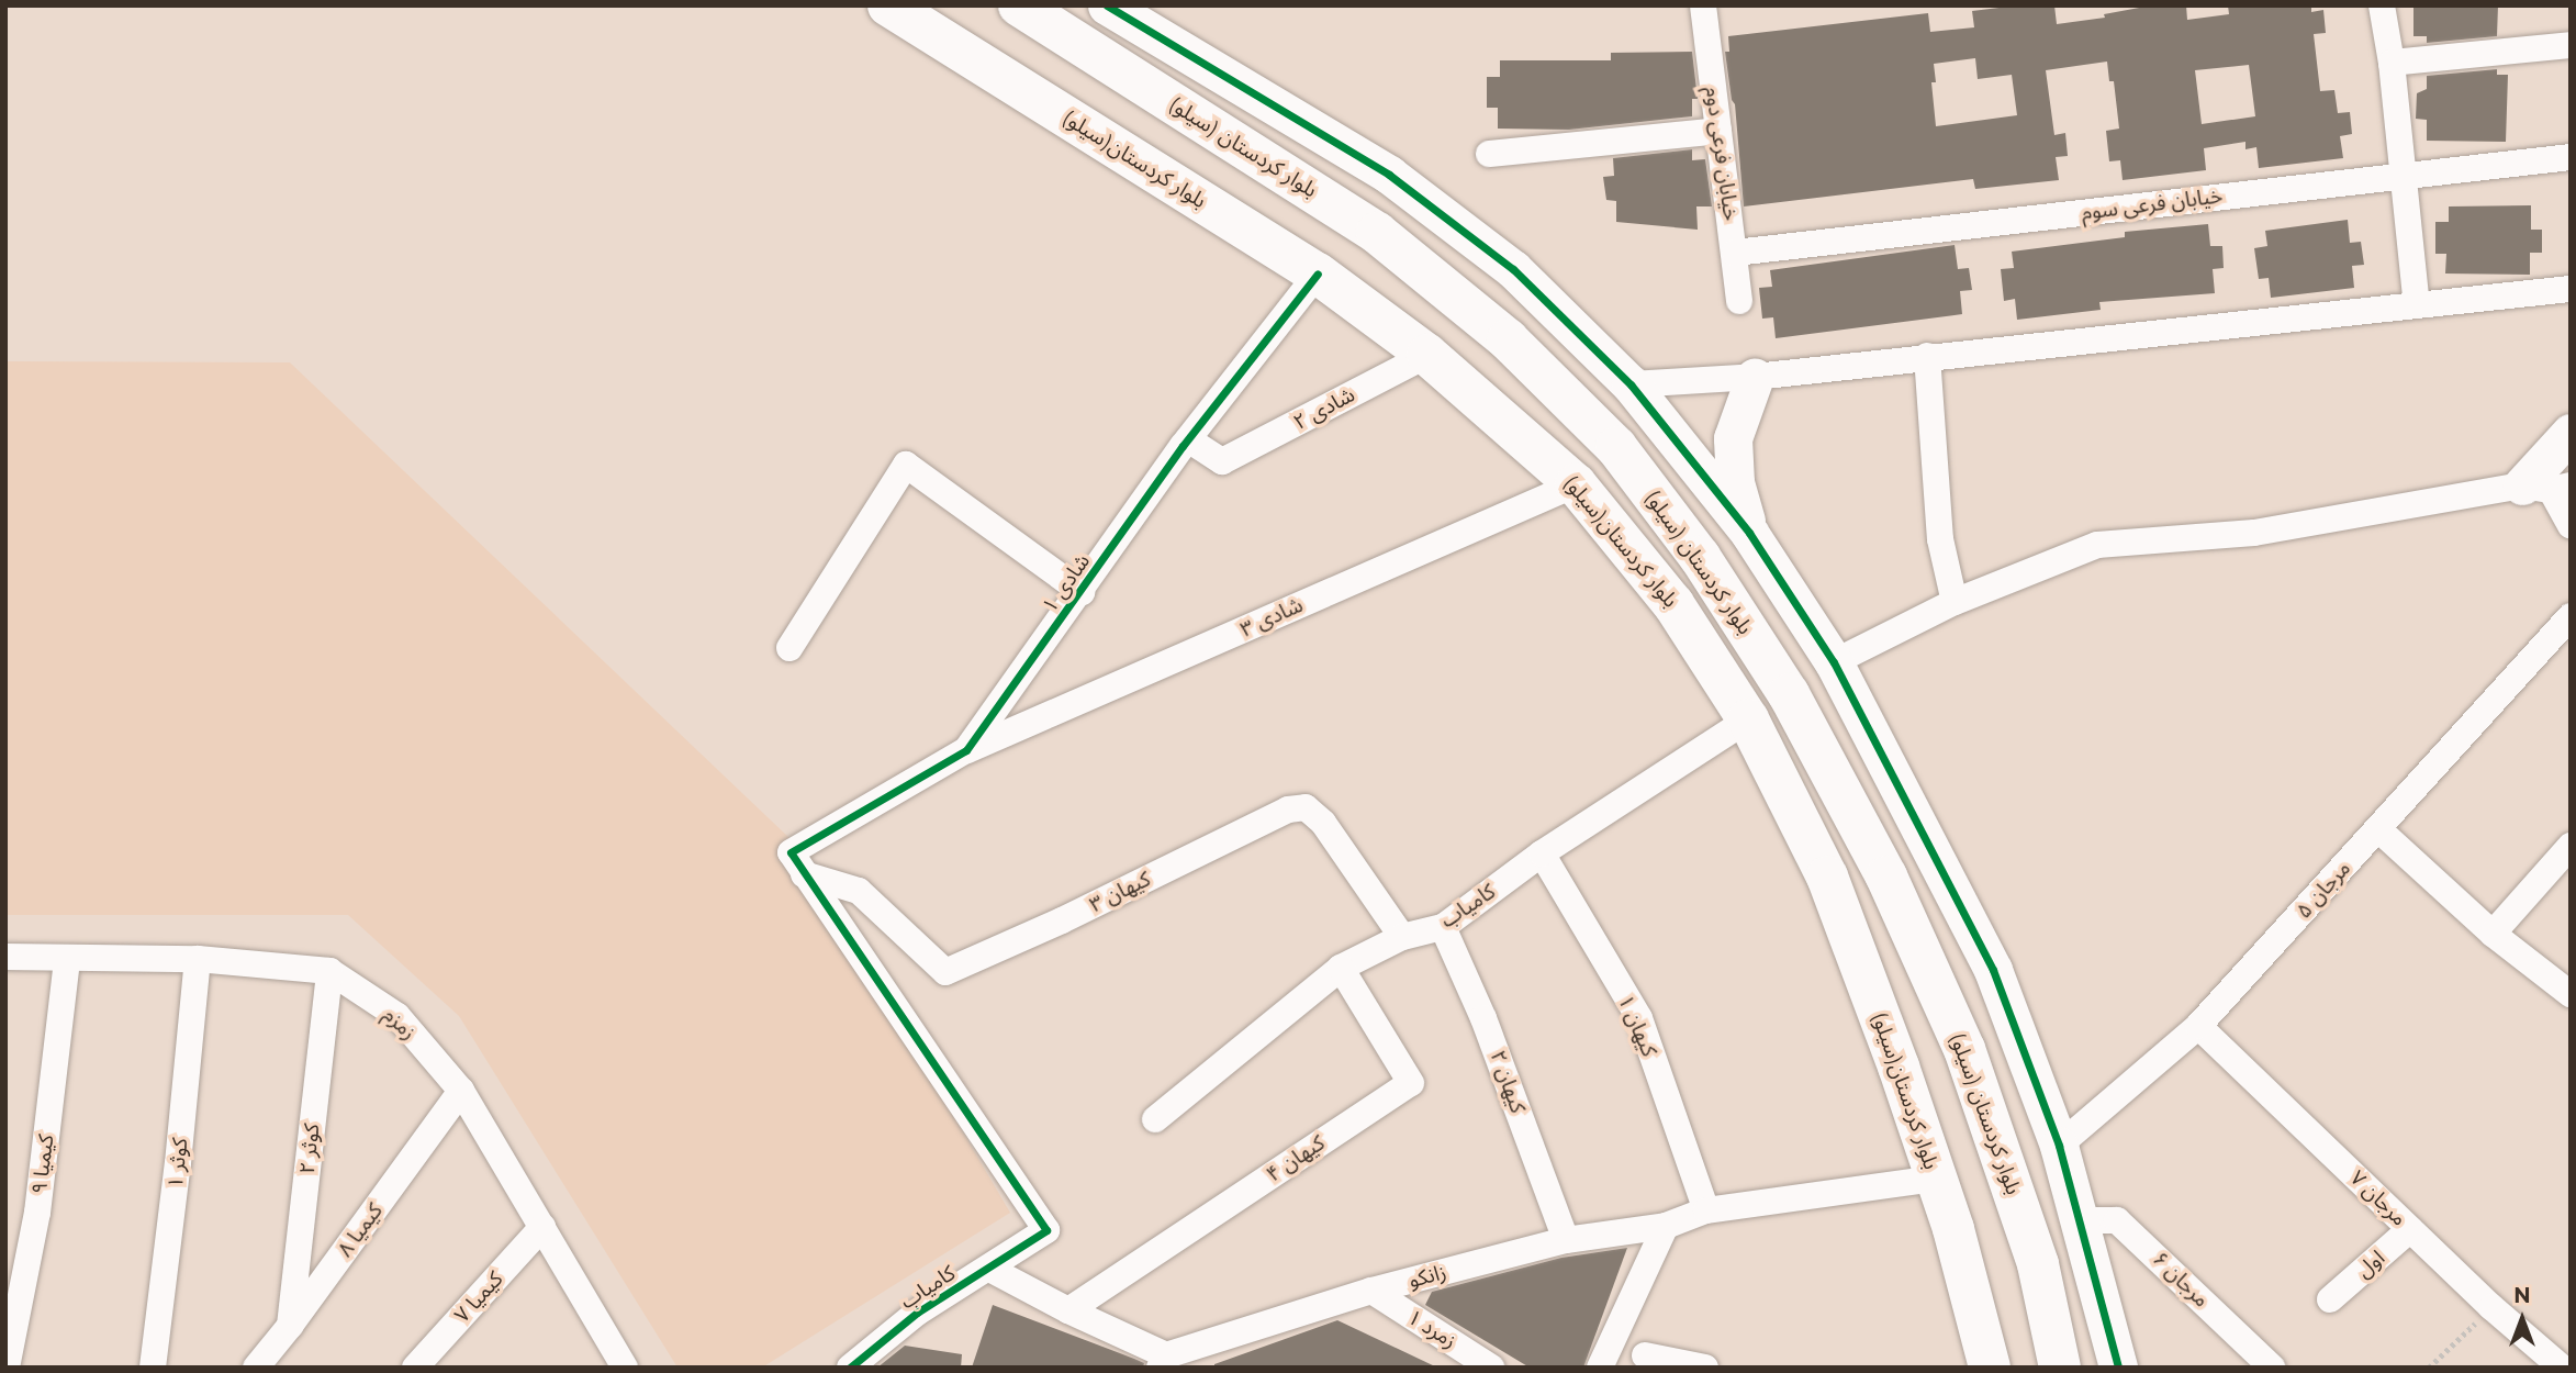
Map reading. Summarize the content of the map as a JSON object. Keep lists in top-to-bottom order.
{
  "streets": {
    "main road": ["بلوار کردستان (سیلو)", "بلوار کردستان(سیلو)"],
    "street": [
      "خیابان فرعی دوم",
      "خیابان فرعی سوم",
      "شادی ۲",
      "شادی ۱",
      "شادی ۳",
      "مرجان ۵",
      "کیهان ۳",
      "کامیاب",
      "زمزم",
      "کیهان ۱",
      "کیهان ۲",
      "کوثر ۲",
      "کیهان ۴",
      "کوثر ۱",
      "کیمیا ۹",
      "مرجان ۷",
      "کیمیا ۸",
      "اول",
      "زانکو",
      "مرجان ۶",
      "کیمیا ۷",
      "زمرد ۱"
    ]
  },
  "crossings": [
    ["خیابان فرعی دوم", "خیابان فرعی سوم"],
    ["بلوار کردستان(سیلو)", "شادی ۲"],
    ["بلوار کردستان(سیلو)", "شادی ۱"],
    ["بلوار کردستان(سیلو)", "شادی ۳"],
    ["بلوار کردستان(سیلو)", "کامیاب"],
    ["بلوار کردستان(سیلو)", "زانکو"],
    ["شادی ۲", "شادی ۱"],
    ["شادی ۱", "شادی ۳"],
    ["شادی ۱", "کیهان ۳"],
    ["شادی ۱", "کامیاب"],
    ["مرجان ۵", "مرجان ۷"],
    ["کیهان ۳", "کامیاب"],
    ["کامیاب", "کیهان ۱"],
    ["کامیاب", "کیهان ۲"],
    ["کامیاب", "کیهان ۴"],
    ["زمزم", "کوثر ۲"],
    ["زمزم", "کوثر ۱"],
    ["زمزم", "کیمیا ۹"],
    ["زمزم", "کیمیا ۸"],
    ["زمزم", "کیمیا ۷"],
    ["کیهان ۱", "زانکو"],
    ["کیهان ۲", "زانکو"],
    ["کوثر ۲", "کیمیا ۸"],
    ["مرجان ۷", "اول"],
    ["زانکو", "زمرد ۱"]
  ],
  "north": "top"
}
